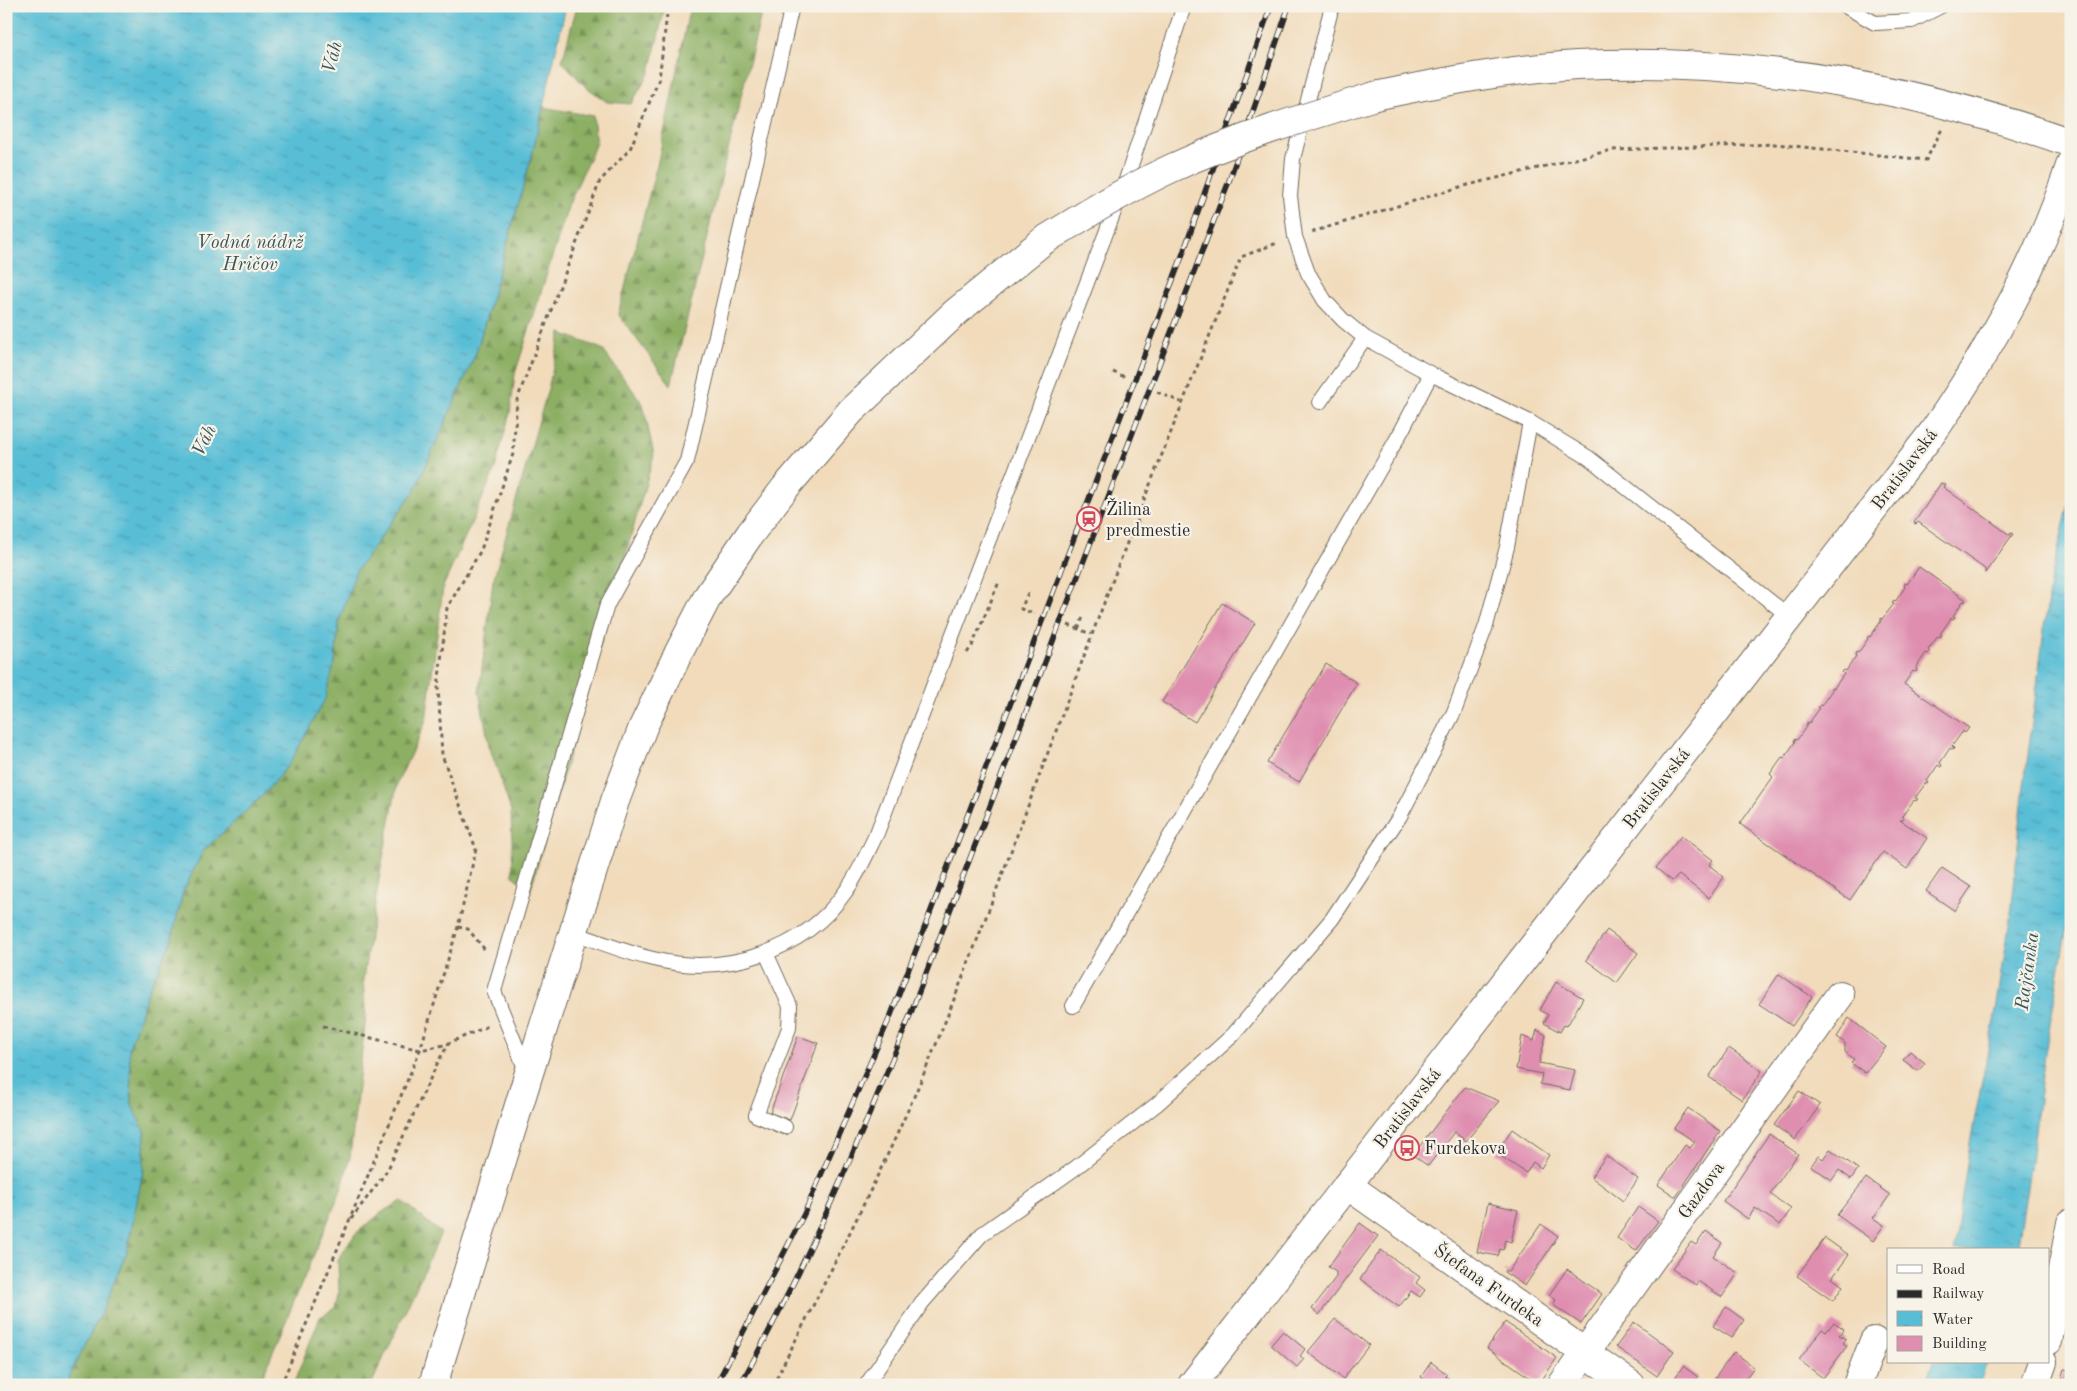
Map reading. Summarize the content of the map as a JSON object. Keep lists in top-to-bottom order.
{
  "streets": {
    "street": ["Bratislavská", "Gazdova", "Štefana Furdeka"]
  },
  "crossings": [
    ["Bratislavská", "Štefana Furdeka"],
    ["Gazdova", "Štefana Furdeka"]
  ],
  "water": ["Váh", "Vodná nádrž Hričov", "Rajčanka"],
  "places": {
    "station": ["Žilina predmestie"],
    "bus stop": ["Furdekova"]
  },
  "legend": [
    "Road",
    "Railway",
    "Water",
    "Building"
  ]
}
